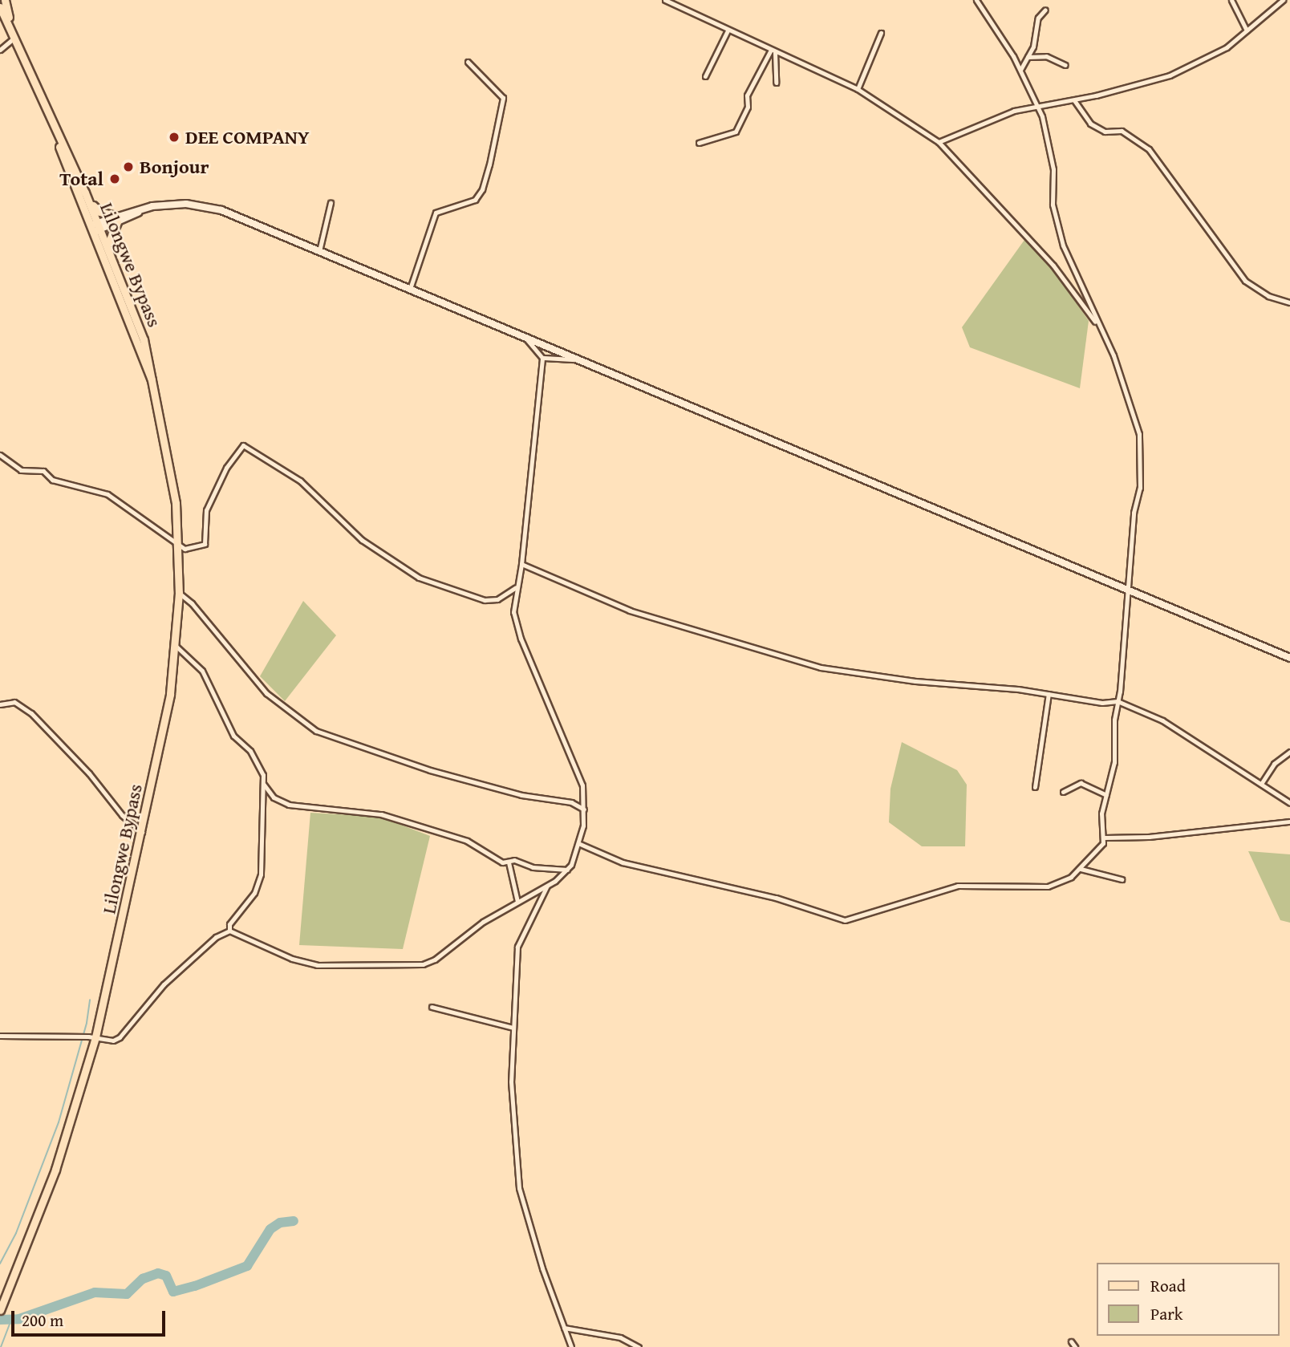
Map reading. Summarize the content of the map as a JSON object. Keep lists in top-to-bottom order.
{
  "streets": {
    "main road": ["Lilongwe Bypass"]
  },
  "places": ["DEE COMPANY", "Bonjour", "Total"],
  "legend": ["Road", "Park"],
  "scale_bar": "200 m"
}
